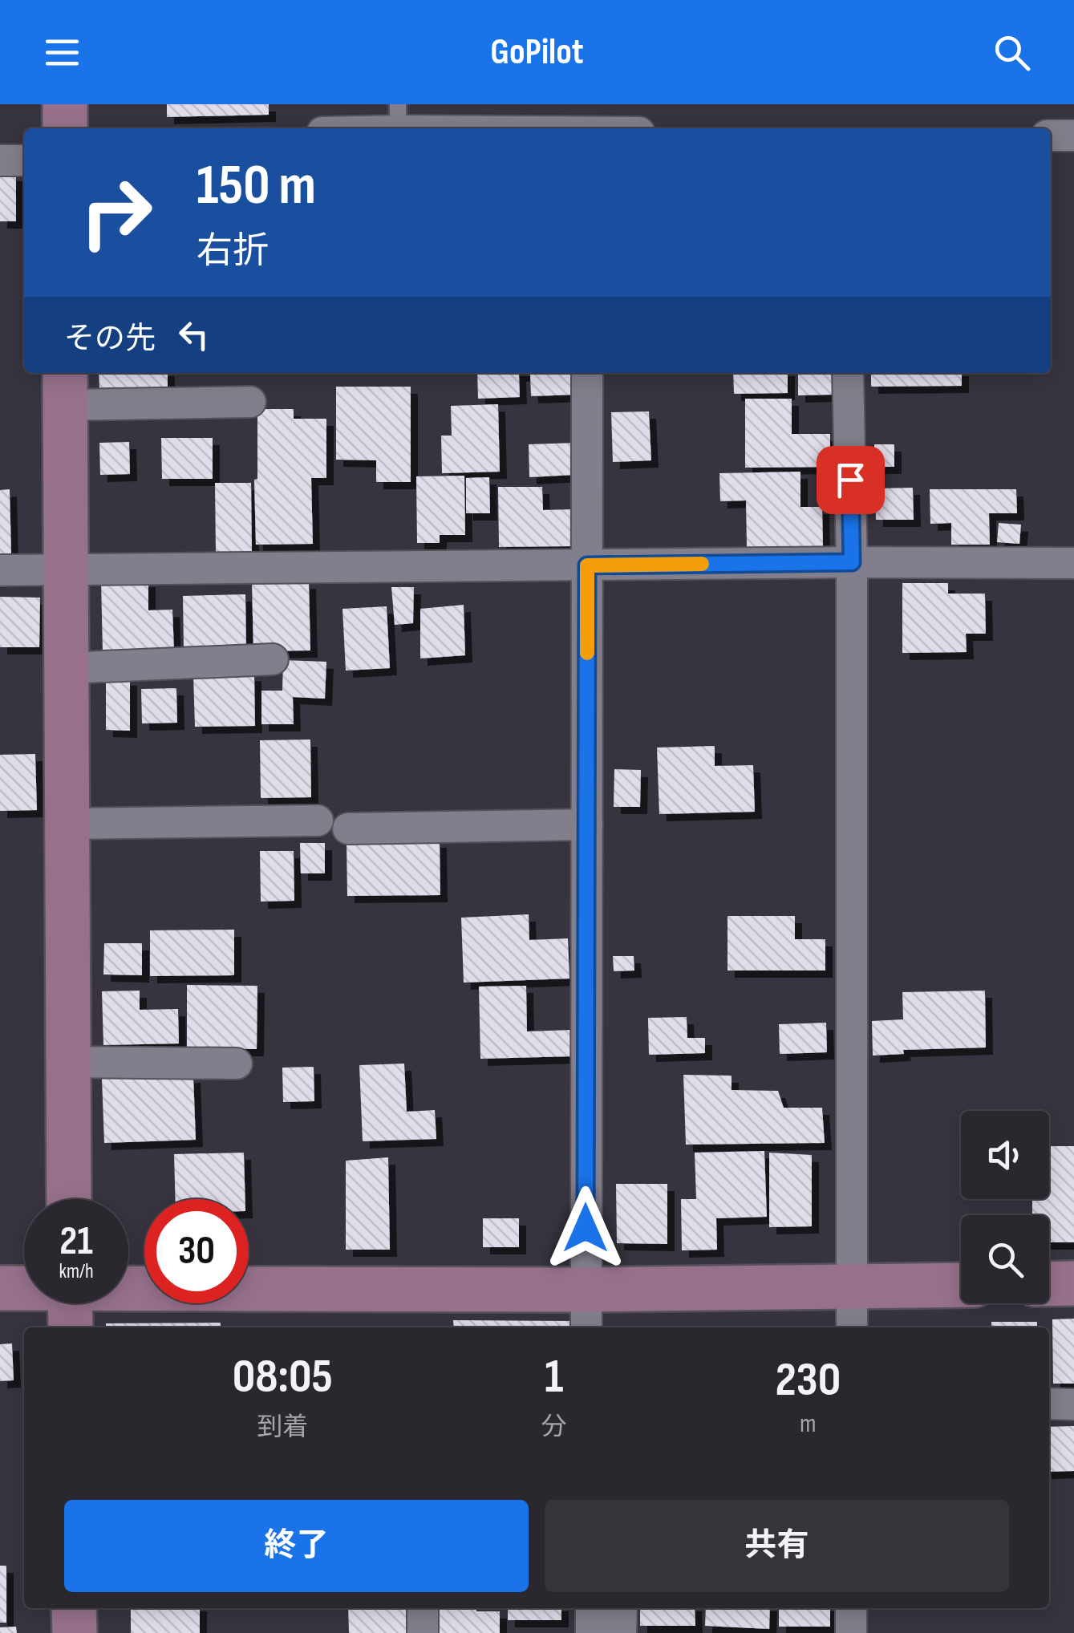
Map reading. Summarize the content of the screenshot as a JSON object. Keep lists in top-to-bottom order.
{
  "page": {
    "header": "GoPilot",
    "turn": ["150 m", "右折"],
    "then": "その先",
    "speed": "21 km/h",
    "limit": "30",
    "eta": [
      "08:05",
      "到着",
      "1",
      "分",
      "230",
      "m"
    ],
    "buttons": ["終了", "共有"]
  }
}
